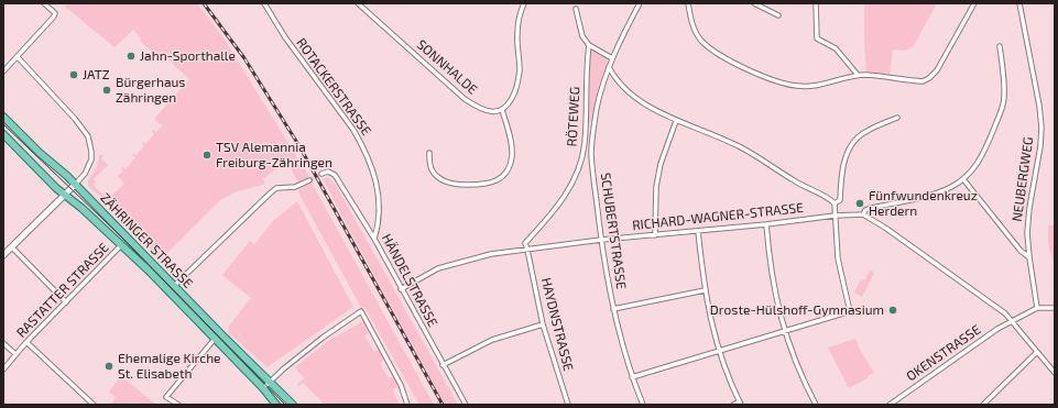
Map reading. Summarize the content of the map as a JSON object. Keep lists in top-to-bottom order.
{
  "streets": {
    "main road": ["ZÄHRINGER STRASSE"],
    "street": [
      "SONNHALDE",
      "ROTACKERSTRASSE",
      "RÖTEWEG",
      "NEUBERGWEG",
      "RICHARD-WAGNER-STRASSE",
      "SCHUBERTSTRASSE",
      "HÄNDELSTRASSE",
      "RASTATTER STRASSE",
      "HAYDNSTRASSE",
      "OKENSTRASSE"
    ]
  },
  "crossings": [
    ["ROTACKERSTRASSE", "HÄNDELSTRASSE"],
    ["RÖTEWEG", "RICHARD-WAGNER-STRASSE"],
    ["RÖTEWEG", "HAYDNSTRASSE"],
    ["NEUBERGWEG", "OKENSTRASSE"],
    ["RICHARD-WAGNER-STRASSE", "SCHUBERTSTRASSE"],
    ["RICHARD-WAGNER-STRASSE", "HÄNDELSTRASSE"],
    ["RICHARD-WAGNER-STRASSE", "HAYDNSTRASSE"],
    ["ZÄHRINGER STRASSE", "RASTATTER STRASSE"]
  ],
  "places": [
    "Jahn-Sporthalle",
    "JATZ",
    "Bürgerhaus Zähringen",
    "TSV Alemannia Freiburg-Zähringen",
    "Fünfwundenkreuz Herdern",
    "Droste-Hülshoff-Gymnasium",
    "Ehemalige Kirche St. Elisabeth"
  ]
}
